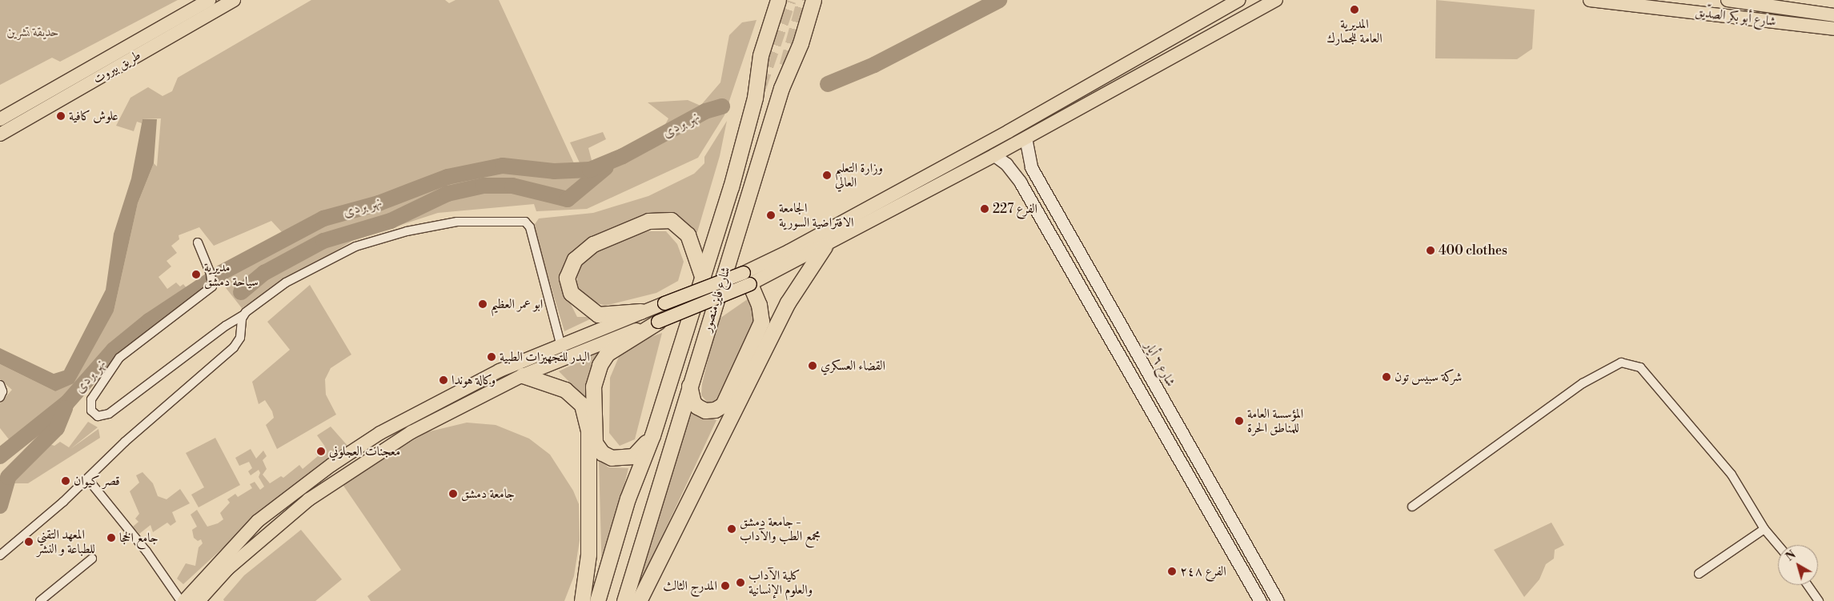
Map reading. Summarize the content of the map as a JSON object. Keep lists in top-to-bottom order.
{
  "streets": {
    "highway": ["شارع فايز منصور"],
    "main road": ["شارع أبو بكر الصدّيق", "طريق بيروت", "شارع ٦ أيار"]
  },
  "water": ["نهر بردى"],
  "parks": ["حديقة تشرين"],
  "places": [
    "المديرية العامة للجمارك",
    "علوش كافية",
    "وزارة التعليم العالي",
    "الفرع 227",
    "الجامعة الافتراضية السورية",
    "400 clothes",
    "مديرية سياحة دمشق",
    "ابو عمر العظيم",
    "البدر للتجهيزات الطبية",
    "القضاء العسكري",
    "شركة سبيس تون",
    "وكالة هوندا",
    "المؤسسة العامة للمناطق الحرة",
    "معجنات العجلوني",
    "قصر كيوان",
    "جامعة دمشق",
    "جامعة دمشق - مجمع الطب والآداب",
    "جامع الخجا",
    "المعهد التقني للطباعة و النشر",
    "الفرع ٢٤٨",
    "كلية الآداب والعلوم الإنسانية",
    "المدرج الثالث"
  ],
  "north": "top left"
}
